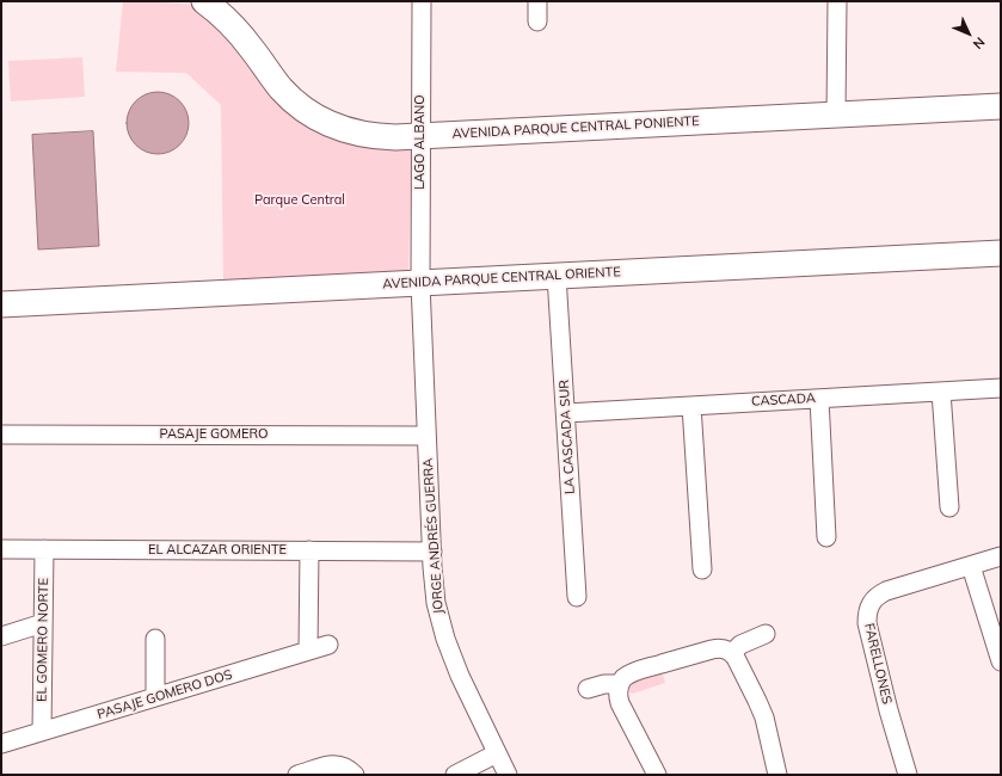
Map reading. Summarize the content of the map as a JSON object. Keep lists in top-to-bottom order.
{
  "streets": {
    "street": [
      "AVENIDA PARQUE CENTRAL PONIENTE",
      "LAGO ALBANO",
      "AVENIDA PARQUE CENTRAL ORIENTE",
      "CASCADA",
      "PASAJE GOMERO",
      "LA CASCADA SUR",
      "JORGE ANDRÉS GUERRA",
      "EL ALCAZAR ORIENTE",
      "EL GOMERO NORTE",
      "FARELLONES",
      "PASAJE GOMERO DOS"
    ]
  },
  "crossings": [
    ["AVENIDA PARQUE CENTRAL PONIENTE", "LAGO ALBANO"],
    ["LAGO ALBANO", "AVENIDA PARQUE CENTRAL ORIENTE"],
    ["LAGO ALBANO", "JORGE ANDRÉS GUERRA"],
    ["AVENIDA PARQUE CENTRAL ORIENTE", "LA CASCADA SUR"],
    ["AVENIDA PARQUE CENTRAL ORIENTE", "JORGE ANDRÉS GUERRA"],
    ["CASCADA", "LA CASCADA SUR"],
    ["PASAJE GOMERO", "JORGE ANDRÉS GUERRA"],
    ["JORGE ANDRÉS GUERRA", "EL ALCAZAR ORIENTE"],
    ["EL ALCAZAR ORIENTE", "EL GOMERO NORTE"],
    ["EL GOMERO NORTE", "PASAJE GOMERO DOS"]
  ],
  "parks": ["Parque Central"],
  "north": "bottom right"
}
